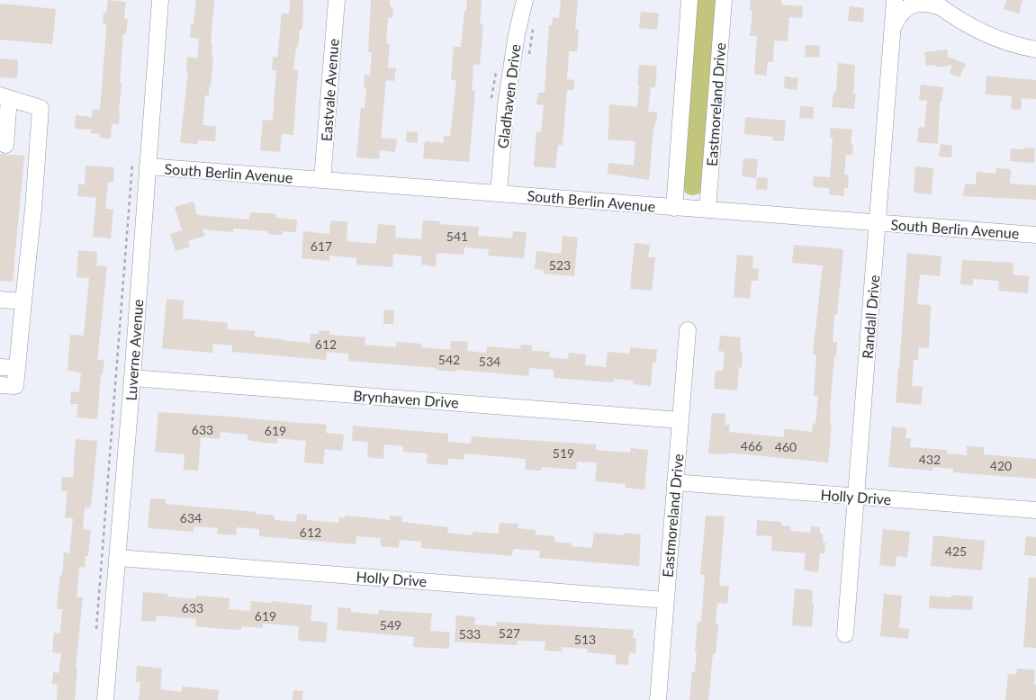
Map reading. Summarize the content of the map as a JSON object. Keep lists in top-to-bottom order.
{
  "streets": {
    "street": [
      "Eastvale Avenue",
      "Gladhaven Drive",
      "Eastmoreland Drive",
      "South Berlin Avenue",
      "Randall Drive",
      "Luverne Avenue",
      "Brynhaven Drive",
      "Holly Drive"
    ]
  },
  "crossings": [
    ["Eastvale Avenue", "South Berlin Avenue"],
    ["Gladhaven Drive", "South Berlin Avenue"],
    ["Eastmoreland Drive", "South Berlin Avenue"],
    ["Eastmoreland Drive", "Brynhaven Drive"],
    ["Eastmoreland Drive", "Holly Drive"],
    ["South Berlin Avenue", "Randall Drive"],
    ["South Berlin Avenue", "Luverne Avenue"],
    ["Randall Drive", "Holly Drive"],
    ["Luverne Avenue", "Brynhaven Drive"],
    ["Luverne Avenue", "Holly Drive"]
  ],
  "house_numbers": [
    "541",
    "617",
    "523",
    "612",
    "542",
    "534",
    "633",
    "619",
    "466",
    "460",
    "519",
    "432",
    "420",
    "634",
    "612",
    "425",
    "633",
    "619",
    "549",
    "527",
    "533",
    "513"
  ]
}
